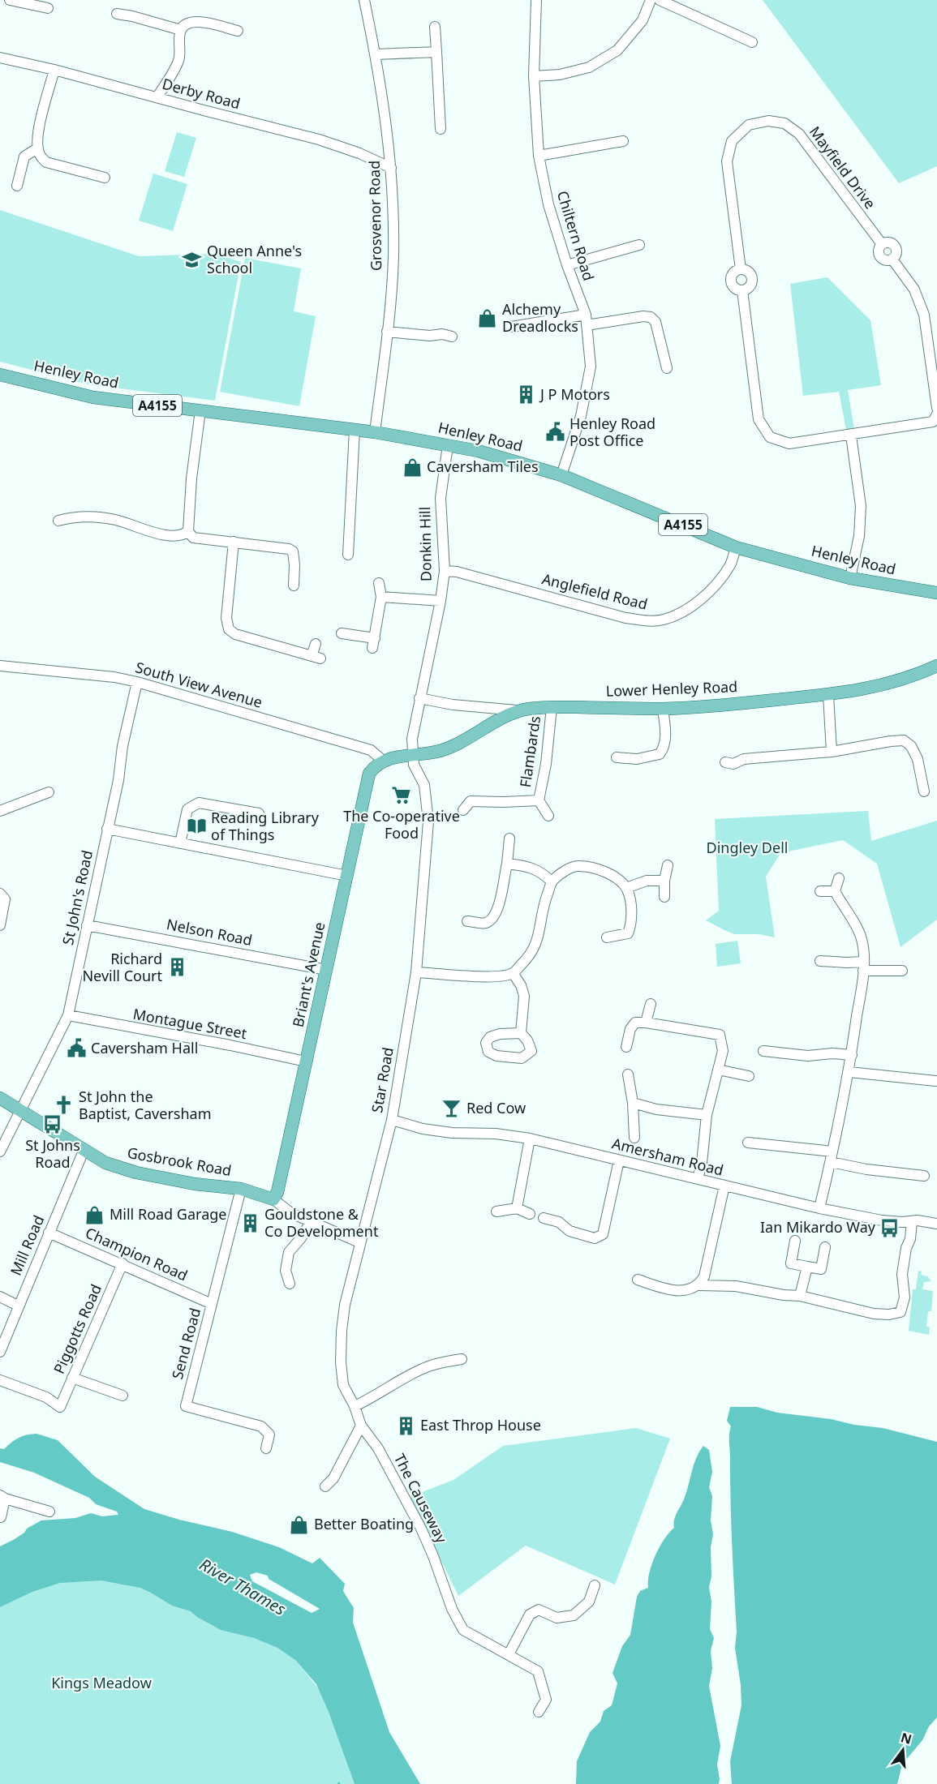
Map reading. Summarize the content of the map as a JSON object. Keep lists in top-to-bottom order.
{
  "streets": {
    "main road": [
      "Henley Road",
      "A4155",
      "Lower Henley Road",
      "Briant's Avenue",
      "Gosbrook Road"
    ],
    "street": [
      "Derby Road",
      "Mayfield Drive",
      "Grosvenor Road",
      "Chiltern Road",
      "Donkin Hill",
      "Anglefield Road",
      "South View Avenue",
      "Flambards",
      "St John's Road",
      "Nelson Road",
      "Montague Street",
      "Star Road",
      "Amersham Road",
      "Mill Road",
      "Champion Road",
      "Piggotts Road",
      "Send Road",
      "The Causeway"
    ]
  },
  "crossings": [
    ["Derby Road", "Grosvenor Road"],
    ["Grosvenor Road", "Henley Road"],
    ["Chiltern Road", "Henley Road"],
    ["Henley Road", "Donkin Hill"],
    ["Henley Road", "Anglefield Road"],
    ["Donkin Hill", "Anglefield Road"],
    ["Donkin Hill", "Lower Henley Road"],
    ["Donkin Hill", "Star Road"],
    ["South View Avenue", "St John's Road"],
    ["South View Avenue", "Briant's Avenue"],
    ["Lower Henley Road", "Flambards"],
    ["Lower Henley Road", "Star Road"],
    ["St John's Road", "Nelson Road"],
    ["St John's Road", "Montague Street"],
    ["St John's Road", "Gosbrook Road"],
    ["Nelson Road", "Briant's Avenue"],
    ["Briant's Avenue", "Montague Street"],
    ["Briant's Avenue", "Gosbrook Road"],
    ["Star Road", "Amersham Road"],
    ["Star Road", "Gosbrook Road"],
    ["Star Road", "The Causeway"],
    ["Gosbrook Road", "Mill Road"],
    ["Gosbrook Road", "Send Road"],
    ["Mill Road", "Champion Road"],
    ["Champion Road", "Piggotts Road"],
    ["Champion Road", "Send Road"]
  ],
  "water": ["River Thames"],
  "parks": ["Dingley Dell", "Kings Meadow"],
  "places": {
    "school or university": ["Queen Anne's School"],
    "shop": [
      "Alchemy Dreadlocks",
      "Caversham Tiles",
      "Mill Road Garage",
      "Better Boating"
    ],
    "building": [
      "J P Motors",
      "Richard Nevill Court",
      "Gouldstone & Co Development",
      "East Throp House"
    ],
    "public building": ["Henley Road Post Office", "Caversham Hall"],
    "supermarket": ["The Co-operative Food"],
    "library": ["Reading Library of Things"],
    "church": ["St John the Baptist, Caversham"],
    "bar": ["Red Cow"],
    "bus stop": ["St Johns Road", "Ian Mikardo Way"]
  },
  "north": "top"
}
